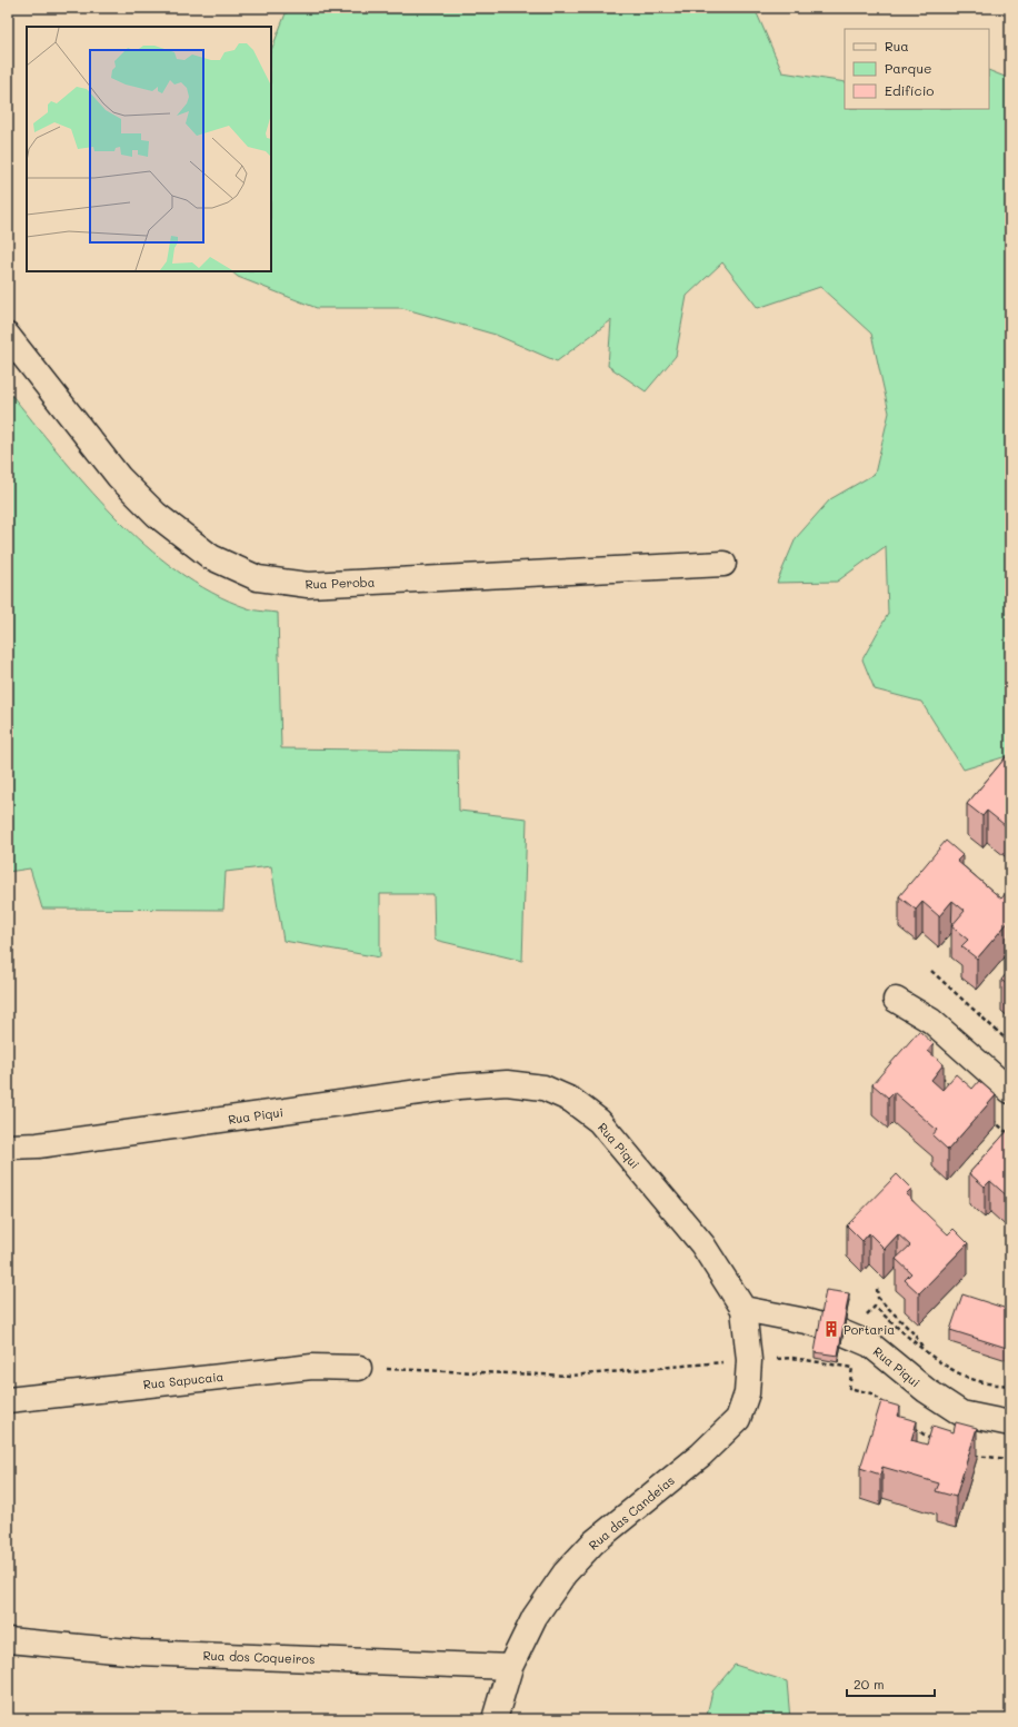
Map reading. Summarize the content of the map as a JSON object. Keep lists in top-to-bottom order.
{
  "streets": {
    "street": [
      "Rua Peroba",
      "Rua Piqui",
      "Rua Sapucaia",
      "Rua das Candeias",
      "Rua dos Coqueiros"
    ]
  },
  "crossings": [
    ["Rua Piqui", "Rua das Candeias"],
    ["Rua das Candeias", "Rua dos Coqueiros"]
  ],
  "places": {
    "building": ["Portaria"]
  },
  "legend": ["Rua", "Parque", "Edifício"],
  "scale_bar": "20 m"
}
